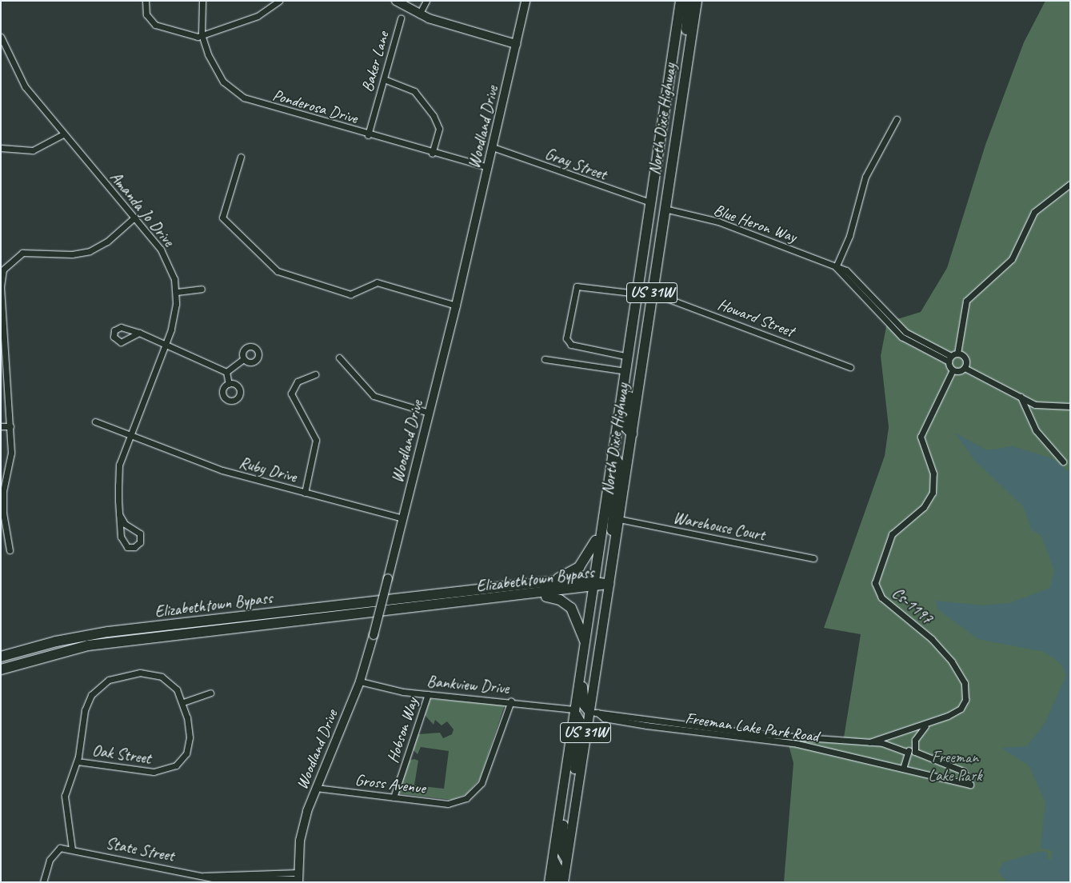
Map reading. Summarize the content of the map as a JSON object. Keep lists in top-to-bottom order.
{
  "streets": {
    "highway": ["North Dixie Highway", "US 31W", "Elizabethtown Bypass"],
    "street": [
      "Baker Lane",
      "Ponderosa Drive",
      "Woodland Drive",
      "Gray Street",
      "Amanda Jo Drive",
      "Blue Heron Way",
      "Howard Street",
      "Ruby Drive",
      "Warehouse Court",
      "Cs-1197",
      "Bankview Drive",
      "Freeman Lake Park Road",
      "Hobson Way",
      "Oak Street",
      "Gross Avenue",
      "State Street"
    ]
  },
  "crossings": [
    ["Baker Lane", "Ponderosa Drive"],
    ["Ponderosa Drive", "Woodland Drive"],
    ["North Dixie Highway", "Gray Street"],
    ["North Dixie Highway", "Blue Heron Way"],
    ["North Dixie Highway", "US 31W"],
    ["North Dixie Highway", "Howard Street"],
    ["North Dixie Highway", "Warehouse Court"],
    ["North Dixie Highway", "Elizabethtown Bypass"],
    ["North Dixie Highway", "Freeman Lake Park Road"],
    ["Woodland Drive", "Gray Street"],
    ["Woodland Drive", "Ruby Drive"],
    ["Woodland Drive", "Bankview Drive"],
    ["Woodland Drive", "Gross Avenue"],
    ["Woodland Drive", "State Street"],
    ["Amanda Jo Drive", "Ruby Drive"],
    ["US 31W", "Elizabethtown Bypass"],
    ["US 31W", "Bankview Drive"],
    ["Cs-1197", "Freeman Lake Park Road"],
    ["Bankview Drive", "Hobson Way"],
    ["Bankview Drive", "Gross Avenue"],
    ["Hobson Way", "Gross Avenue"],
    ["Oak Street", "State Street"]
  ],
  "parks": ["Freeman Lake Park"]
}
